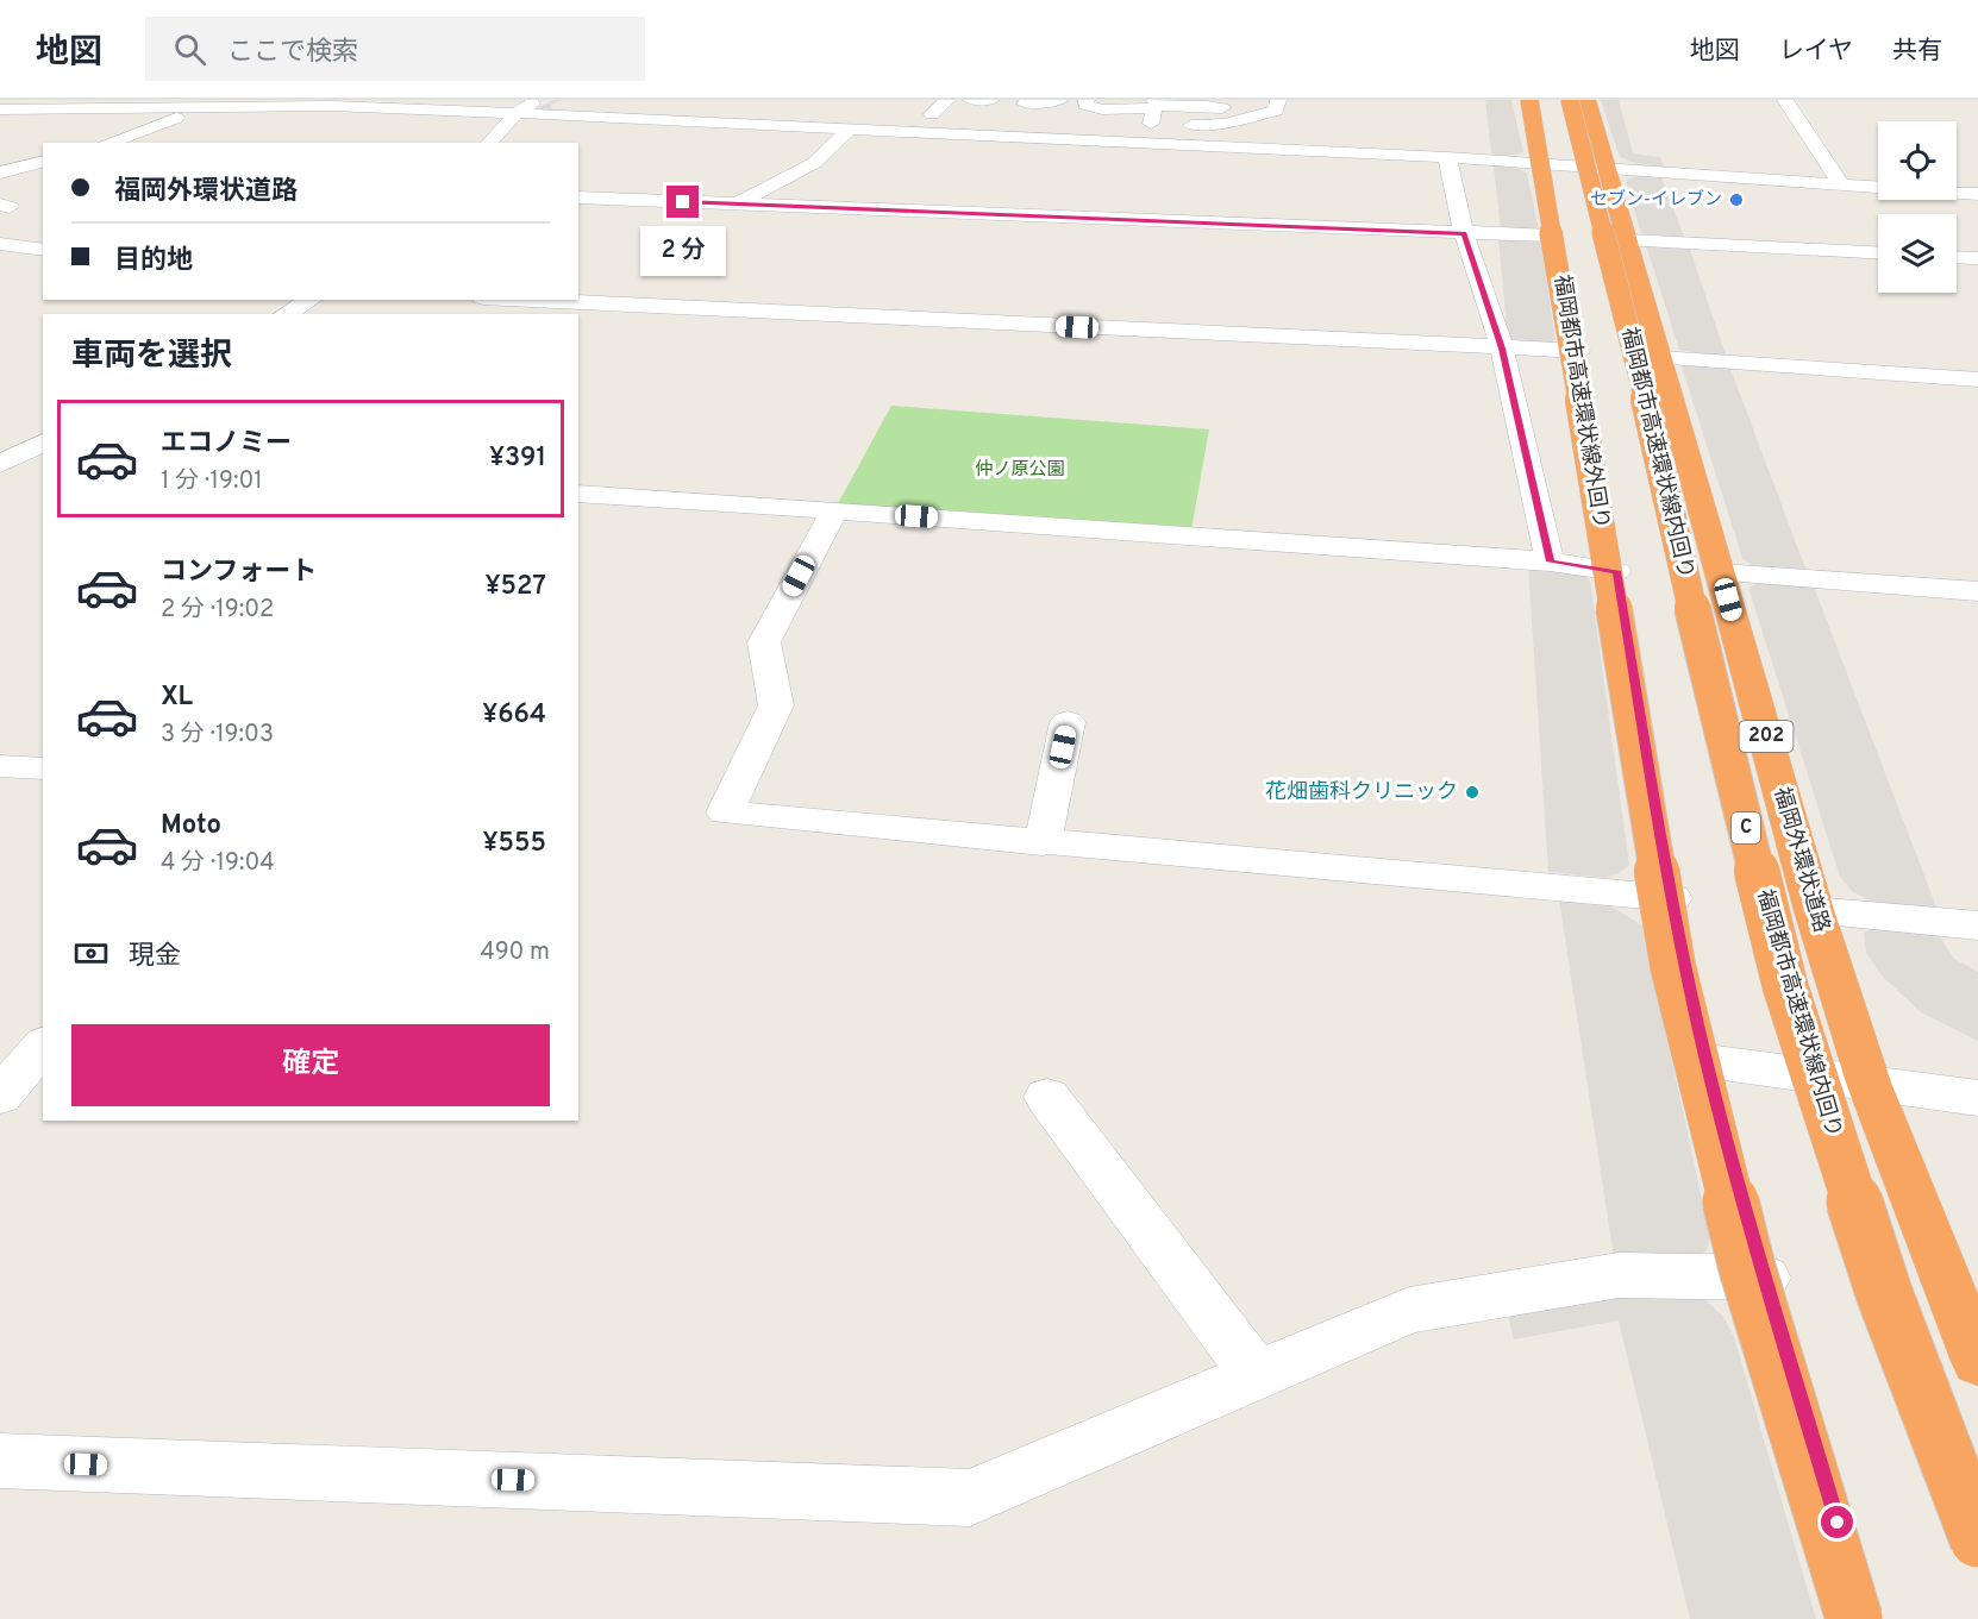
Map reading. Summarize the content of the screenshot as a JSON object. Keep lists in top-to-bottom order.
{
  "streets": {
    "highway": [
      "福岡都市高速環状線外回り",
      "福岡都市高速環状線内回り",
      "202",
      "C",
      "福岡外環状道路"
    ]
  },
  "parks": ["仲ノ原公園"],
  "places": ["セブン-イレブン", "花畑歯科クリニック"],
  "page": {
    "header": "地図",
    "search": "ここで検索",
    "nav": ["地図", "レイヤ", "共有"],
    "banner": ["福岡外環状道路", "目的地"],
    "bubble": "2 分",
    "heading": "車両を選択",
    "list": [
      {
        "name": "エコノミー",
        "note": "1 分 · 19:01",
        "value": "¥391"
      },
      {
        "name": "コンフォート",
        "note": "2 分 · 19:02",
        "value": "¥527"
      },
      {
        "name": "XL",
        "note": "3 分 · 19:03",
        "value": "¥664"
      },
      {
        "name": "Moto",
        "note": "4 分 · 19:04",
        "value": "¥555"
      }
    ],
    "pay": ["現金", "490 m"],
    "buttons": "確定"
  }
}
